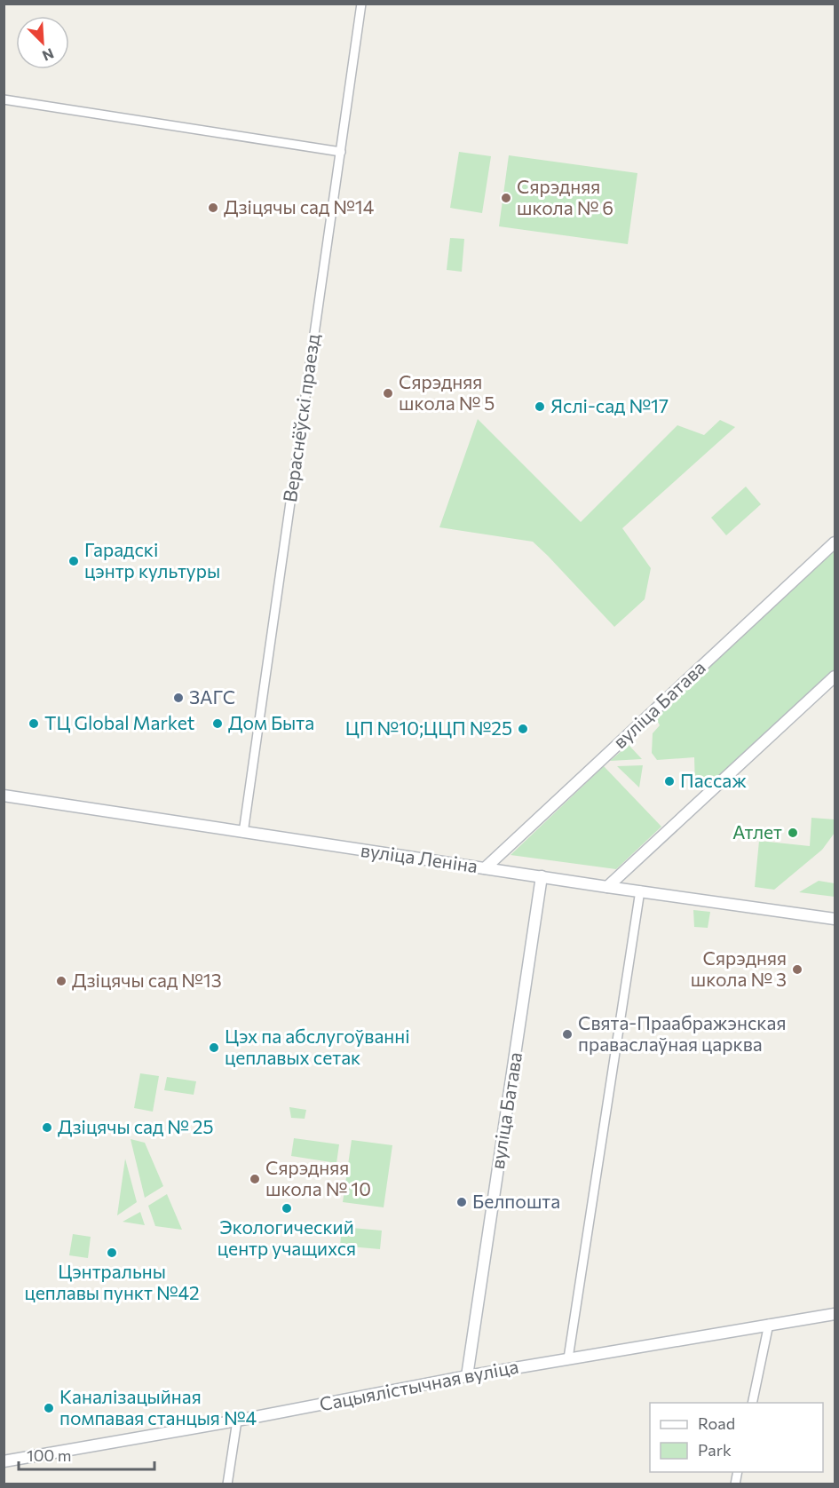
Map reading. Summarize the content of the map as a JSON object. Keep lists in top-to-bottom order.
{
  "streets": {
    "street": [
      "Вераснёўскі праезд",
      "вуліца Батава",
      "вуліца Леніна",
      "Сацыялістычная вуліца"
    ]
  },
  "crossings": [
    ["Вераснёўскі праезд", "вуліца Леніна"],
    ["вуліца Батава", "вуліца Леніна"],
    ["вуліца Батава", "Сацыялістычная вуліца"]
  ],
  "places": [
    "Сярэдняя школа № 6",
    "Дзіцячы сад №14",
    "Сярэдняя школа № 5",
    "Яслі-сад №17",
    "Гарадскі цэнтр культуры",
    "ЗАГС",
    "ТЦ Global Market",
    "Дом Быта",
    "ЦП №10;ЦЦП №25",
    "Пассаж",
    "Атлет",
    "Сярэдняя школа № 3",
    "Дзіцячы сад №13",
    "Свята-Праабражэнская праваслаўная царква",
    "Цэх па абслугоўванні цеплавых сетак",
    "Дзіцячы сад № 25",
    "Сярэдняя школа № 10",
    "Белпошта",
    "Экологический центр учащихся",
    "Цэнтральны цеплавы пункт №42",
    "Каналізацыйная помпавая станцыя №4"
  ],
  "legend": ["Road", "Park"],
  "scale_bar": "100 m",
  "north": "bottom right"
}
